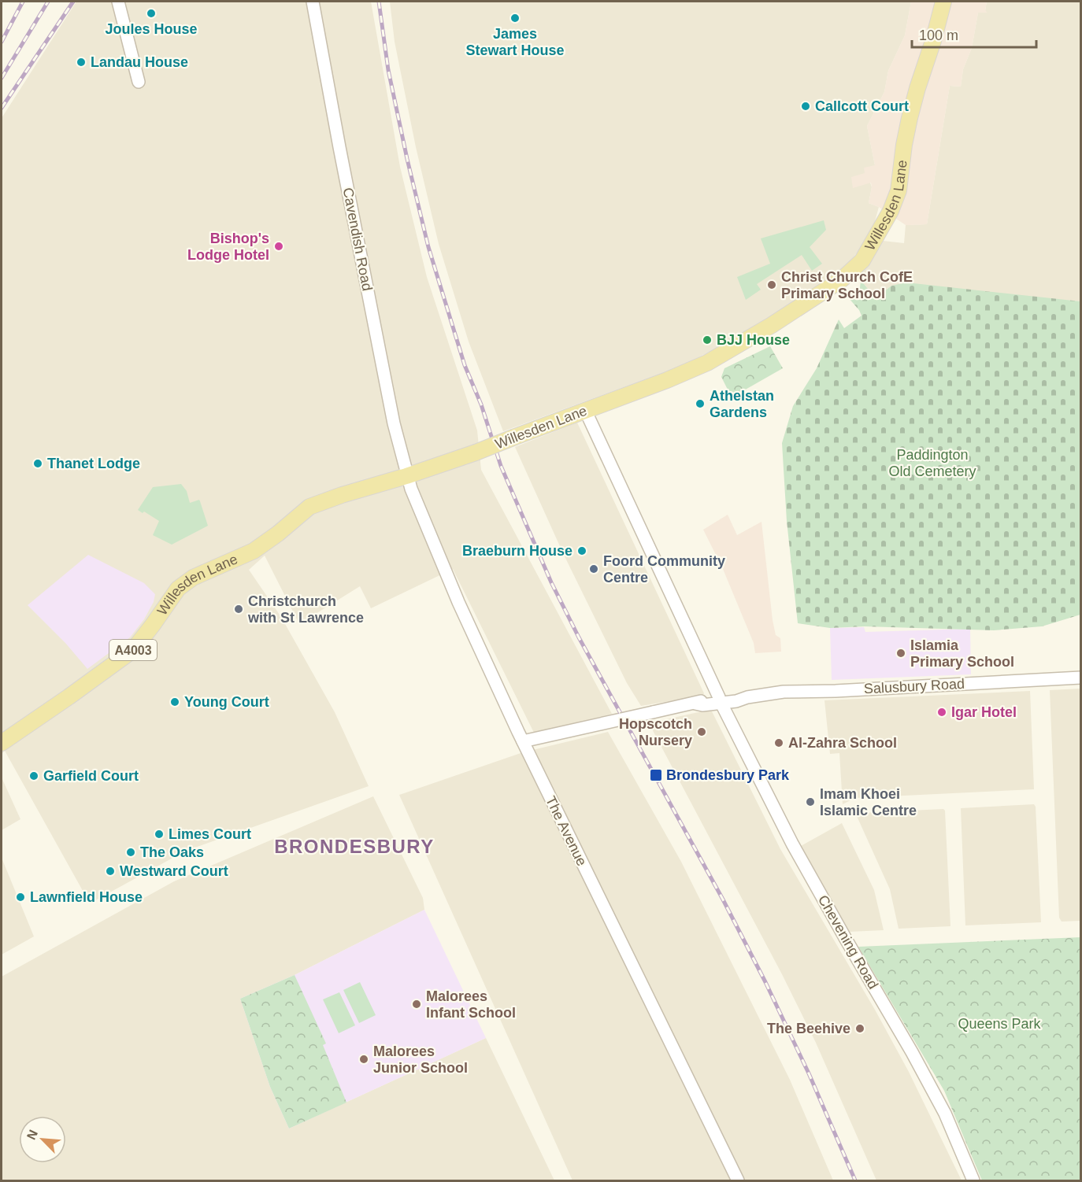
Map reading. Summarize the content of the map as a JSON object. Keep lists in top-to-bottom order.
{
  "streets": {
    "main road": ["Willesden Lane", "A4003"],
    "street": [
      "Cavendish Road",
      "Salusbury Road",
      "The Avenue",
      "Chevening Road"
    ]
  },
  "crossings": [
    ["Willesden Lane", "Cavendish Road"],
    ["Willesden Lane", "The Avenue"],
    ["Willesden Lane", "Chevening Road"],
    ["Cavendish Road", "The Avenue"],
    ["Salusbury Road", "Chevening Road"]
  ],
  "districts": ["BRONDESBURY"],
  "parks": ["Paddington Old Cemetery", "Queens Park"],
  "places": {
    "other": [
      "Joules House",
      "James Stewart House",
      "Landau House",
      "Callcott Court",
      "Bishop's Lodge Hotel",
      "Christ Church CofE Primary School",
      "BJJ House",
      "Athelstan Gardens",
      "Thanet Lodge",
      "Braeburn House",
      "Foord Community Centre",
      "Christchurch with St Lawrence",
      "Islamia Primary School",
      "Young Court",
      "Igar Hotel",
      "Hopscotch Nursery",
      "Al-Zahra School",
      "Garfield Court",
      "Imam Khoei Islamic Centre",
      "Limes Court",
      "The Oaks",
      "Westward Court",
      "Lawnfield House",
      "Malorees Infant School",
      "The Beehive",
      "Malorees Junior School"
    ],
    "transit": ["Brondesbury Park"]
  },
  "scale_bar": "100 m",
  "north": "top left"
}
